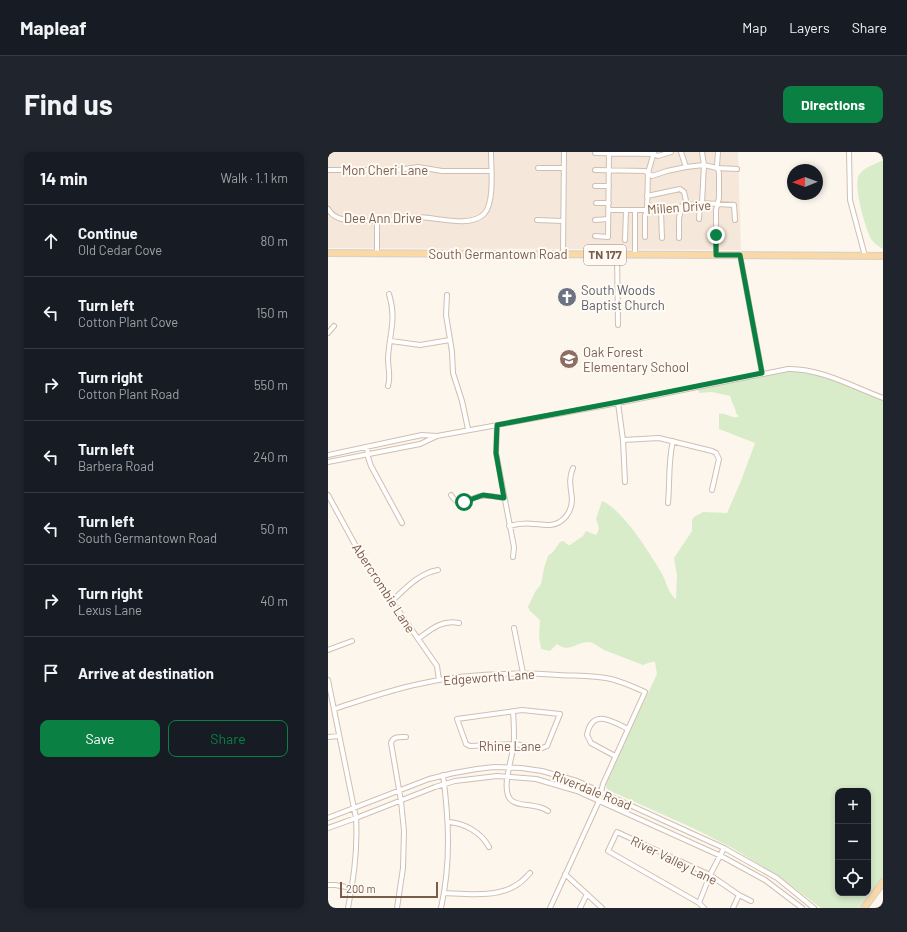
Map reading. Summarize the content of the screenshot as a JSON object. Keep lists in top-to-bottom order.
{
  "streets": {
    "main road": ["South Germantown Road", "TN 177"],
    "street": [
      "Mon Cheri Lane",
      "Millen Drive",
      "Dee Ann Drive",
      "Abercrombie Lane",
      "Edgeworth Lane",
      "Rhine Lane",
      "Riverdale Road",
      "River Valley Lane"
    ]
  },
  "crossings": [
    ["Mon Cheri Lane", "Dee Ann Drive"],
    ["Abercrombie Lane", "Edgeworth Lane"]
  ],
  "places": {
    "church": ["South Woods Baptist Church"],
    "school or university": ["Oak Forest Elementary School"]
  },
  "scale_bar": "200 m",
  "north": "left",
  "page": {
    "header": "Mapleaf",
    "nav": ["Map", "Layers", "Share"],
    "buttons": [
      "Directions",
      ["Save", "Share"]
    ],
    "title": "Find us",
    "heading": ["14 min", "Walk · 1.1 km"],
    "list": [
      ["Continue", "Old Cedar Cove", "80 m"],
      ["Turn left", "Cotton Plant Cove", "150 m"],
      ["Turn right", "Cotton Plant Road", "550 m"],
      ["Turn left", "Barbera Road", "240 m"],
      ["Turn left", "South Germantown Road", "50 m"],
      ["Turn right", "Lexus Lane", "40 m"],
      "Arrive at destination"
    ],
    "map_buttons": ["+", "−"],
    "scale": "200 m"
  }
}
